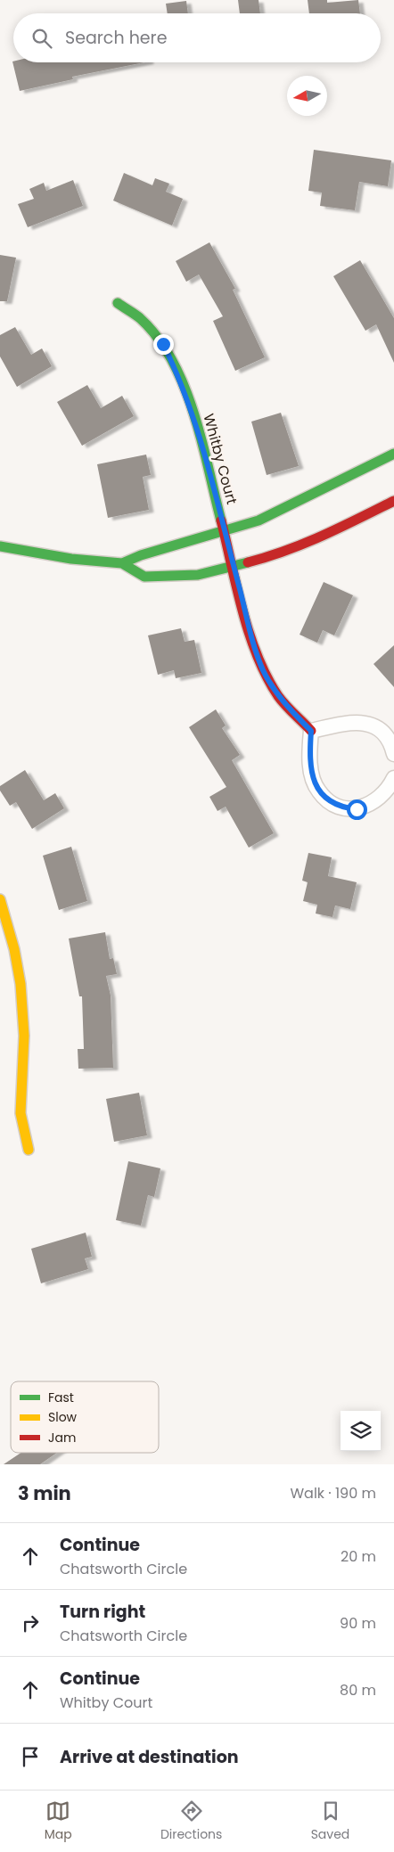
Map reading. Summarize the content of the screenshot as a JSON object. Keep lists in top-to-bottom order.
{
  "streets": {
    "street": ["Whitby Court"]
  },
  "legend": ["Fast", "Slow", "Jam"],
  "north": "left",
  "page": {
    "search": "Search here",
    "heading": ["3 min", "Walk · 190 m"],
    "list": [
      ["Continue", "Chatsworth Circle", "20 m"],
      ["Turn right", "Chatsworth Circle", "90 m"],
      ["Continue", "Whitby Court", "80 m"],
      "Arrive at destination"
    ],
    "nav": ["Map", "Directions", "Saved"]
  }
}
